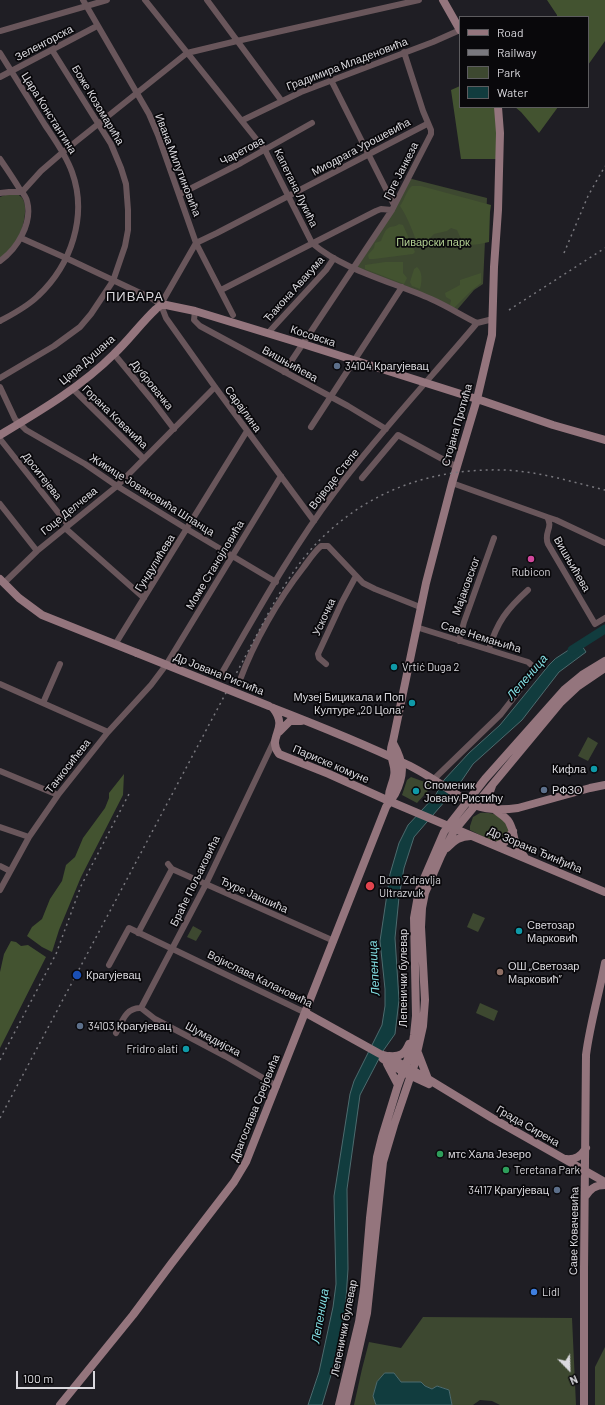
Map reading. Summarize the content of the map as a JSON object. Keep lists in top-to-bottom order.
{
  "streets": {
    "main road": [
      "Косовска",
      "Цара Душана",
      "Стојана Протића",
      "Др Јована Ристића",
      "Париске комуне",
      "Др Зорана Ђинђића",
      "Лепенички булевар",
      "Војислава Калановића",
      "Драгослава Срејовића",
      "Града Сирена",
      "Саве Ковачевића"
    ],
    "street": [
      "Зеленгорска",
      "Градимира Младеновића",
      "Боже Козомарића",
      "Цара Константина",
      "Миодрага Урошевића",
      "Чаретова",
      "Ивана Милутиновића",
      "Грге Јанкеза",
      "Капетана Лукића",
      "Ђакона Авакума",
      "Вишњићева",
      "Дубровачка",
      "Сарајлина",
      "Горана Ковачића",
      "Доситејева",
      "Војводе Степе",
      "Жикице Јовановића Шпанца",
      "Гоце Делчева",
      "Гундулићева",
      "Моме Станојловића",
      "Мајаковског",
      "Ускочка",
      "Саве Немањића",
      "Танкосићева",
      "Браће Пољаковића",
      "Ђуре Јакшића",
      "Шумадијска"
    ]
  },
  "crossings": [
    ["Зеленгорска", "Боже Козомарића"],
    ["Зеленгорска", "Цара Константина"],
    ["Зеленгорска", "Ивана Милутиновића"],
    ["Градимира Младеновића", "Грге Јанкеза"],
    ["Градимира Младеновића", "Капетана Лукића"],
    ["Боже Козомарића", "Косовска"],
    ["Цара Константина", "Косовска"],
    ["Миодрага Урошевића", "Ивана Милутиновића"],
    ["Миодрага Урошевића", "Грге Јанкеза"],
    ["Миодрага Урошевића", "Капетана Лукића"],
    ["Миодрага Урошевића", "Цара Душана"],
    ["Чаретова", "Ивана Милутиновића"],
    ["Чаретова", "Капетана Лукића"],
    ["Ивана Милутиновића", "Цара Душана"],
    ["Грге Јанкеза", "Капетана Лукића"],
    ["Грге Јанкеза", "Косовска"],
    ["Грге Јанкеза", "Вишњићева"],
    ["Капетана Лукића", "Ђакона Авакума"],
    ["Капетана Лукића", "Војводе Степе"],
    ["Ђакона Авакума", "Косовска"],
    ["Косовска", "Цара Душана"],
    ["Косовска", "Вишњићева"],
    ["Косовска", "Сарајлина"],
    ["Косовска", "Стојана Протића"],
    ["Косовска", "Војводе Степе"],
    ["Цара Душана", "Дубровачка"],
    ["Цара Душана", "Сарајлина"],
    ["Цара Душана", "Горана Ковачића"],
    ["Цара Душана", "Жикице Јовановића Шпанца"],
    ["Вишњићева", "Војводе Степе"],
    ["Дубровачка", "Гоце Делчева"],
    ["Сарајлина", "Војводе Степе"],
    ["Сарајлина", "Гоце Делчева"],
    ["Сарајлина", "Гундулићева"],
    ["Сарајлина", "Моме Станојловића"],
    ["Горана Ковачића", "Гоце Делчева"],
    ["Стојана Протића", "Саве Немањића"],
    ["Стојана Протића", "Драгослава Срејовића"],
    ["Доситејева", "Гоце Делчева"],
    ["Доситејева", "Гундулићева"],
    ["Војводе Степе", "Жикице Јовановића Шпанца"],
    ["Жикице Јовановића Шпанца", "Гоце Делчева"],
    ["Жикице Јовановића Шпанца", "Гундулићева"],
    ["Жикице Јовановића Шпанца", "Моме Станојловића"],
    ["Гоце Делчева", "Др Јована Ристића"],
    ["Гундулићева", "Др Јована Ристића"],
    ["Моме Станојловића", "Танкосићева"],
    ["Мајаковског", "Саве Немањића"],
    ["Саве Немањића", "Др Јована Ристића"],
    ["Др Јована Ристића", "Лепенички булевар"],
    ["Др Јована Ристића", "Драгослава Срејовића"],
    ["Париске комуне", "Др Зорана Ђинђића"],
    ["Париске комуне", "Браће Пољаковића"],
    ["Париске комуне", "Драгослава Срејовића"],
    ["Др Зорана Ђинђића", "Лепенички булевар"],
    ["Браће Пољаковића", "Ђуре Јакшића"],
    ["Браће Пољаковића", "Војислава Калановића"],
    ["Браће Пољаковића", "Шумадијска"],
    ["Ђуре Јакшића", "Војислава Калановића"],
    ["Ђуре Јакшића", "Драгослава Срејовића"],
    ["Лепенички булевар", "Војислава Калановића"],
    ["Лепенички булевар", "Града Сирена"],
    ["Војислава Калановића", "Драгослава Срејовића"],
    ["Војислава Калановића", "Града Сирена"],
    ["Шумадијска", "Драгослава Срејовића"],
    ["Града Сирена", "Саве Ковачевића"]
  ],
  "districts": ["ПИВАРА"],
  "water": ["Лепеница"],
  "parks": ["Пиварски парк"],
  "places": [
    "34104 Крагујевац",
    "Rubicon",
    "Vrtić Duga 2",
    "Музеј Бицикала и Поп Културе „20 Цола”",
    "Кифла",
    "РФЗО",
    "Споменик Јовану Ристићу",
    "Dom Zdravlja Ultrazvuk",
    "Светозар Марковић",
    "ОШ „Светозар Марковић”",
    "Крагујевац",
    "34103 Крагујевац",
    "Fridro alati",
    "мтс Хала Језеро",
    "Teretana Park",
    "34117 Крагујевац",
    "Lidl"
  ],
  "legend": [
    "Road",
    "Railway",
    "Park",
    "Water"
  ],
  "scale_bar": "100 m",
  "north": "bottom right"
}
